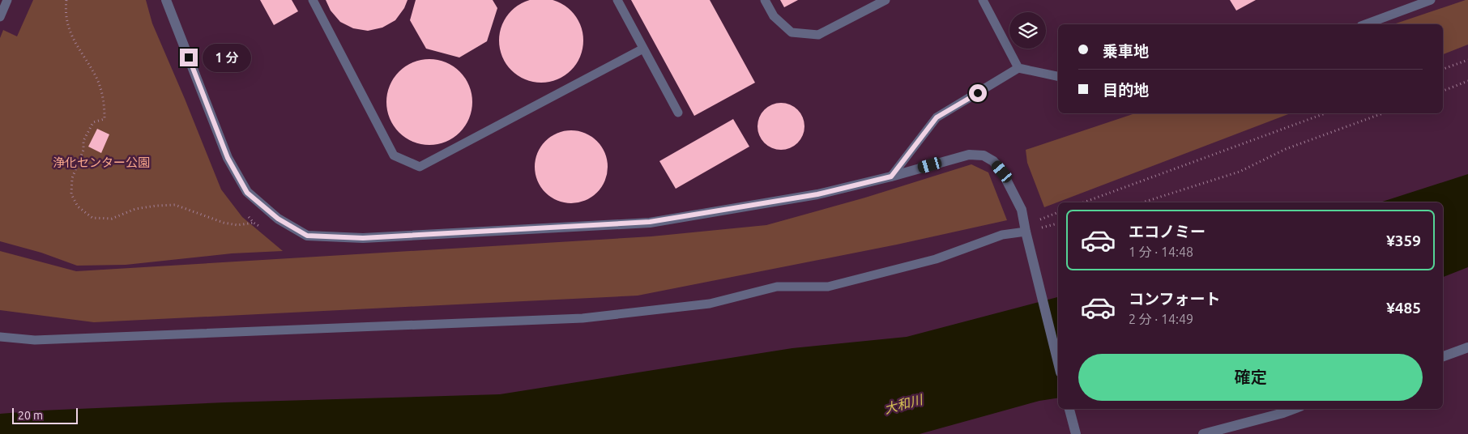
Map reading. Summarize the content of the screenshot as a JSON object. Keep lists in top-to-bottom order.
{
  "water": ["大和川"],
  "parks": ["浄化センター公園"],
  "scale_bar": "20 m",
  "page": {
    "banner": ["乗車地", "目的地"],
    "bubble": "1 分",
    "list": [
      {
        "name": "エコノミー",
        "note": "1 分 · 14:48",
        "value": "¥359"
      },
      {
        "name": "コンフォート",
        "note": "2 分 · 14:49",
        "value": "¥485"
      }
    ],
    "buttons": "確定",
    "scale": "20 m"
  }
}
